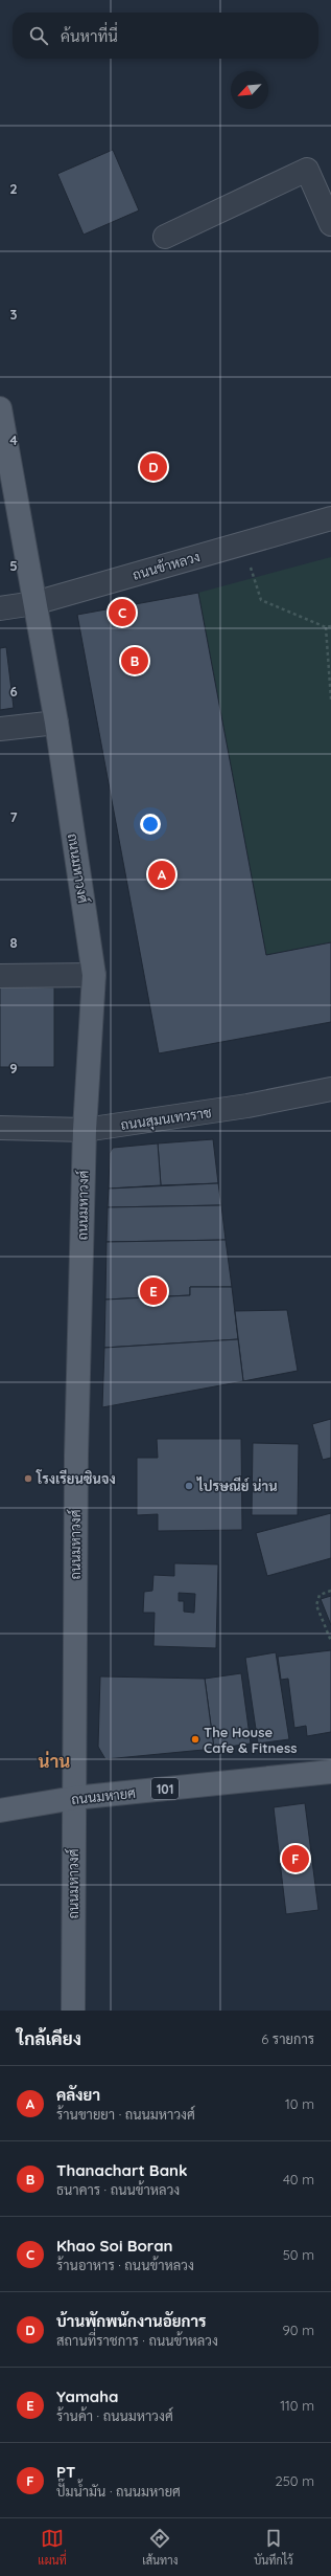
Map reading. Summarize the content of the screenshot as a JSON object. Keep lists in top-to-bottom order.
{
  "streets": {
    "main road": ["ถนนมหาวงศ์", "101", "ถนนมหายศ"],
    "street": ["ถนนข้าหลวง", "ถนนสุมนเทวราช"]
  },
  "crossings": [
    ["ถนนข้าหลวง", "ถนนมหาวงศ์"],
    ["ถนนมหาวงศ์", "ถนนสุมนเทวราช"],
    ["ถนนมหาวงศ์", "ถนนมหายศ"]
  ],
  "districts": ["น่าน"],
  "places": ["โรงเรียนซินจง", "ไปรษณีย์ น่าน", "The House Cafe & Fitness"],
  "north": "bottom left",
  "page": {
    "search": "ค้นหาที่นี่",
    "pins": [
      "D",
      "C",
      "B",
      "A",
      "E",
      "F"
    ],
    "heading": ["ใกล้เคียง", "6 รายการ"],
    "list": [
      {
        "mark": "A",
        "name": "คลังยา",
        "note": "ร้านขายยา · ถนนมหาวงศ์",
        "value": "10 m"
      },
      {
        "mark": "B",
        "name": "Thanachart Bank",
        "note": "ธนาคาร · ถนนข้าหลวง",
        "value": "40 m"
      },
      {
        "mark": "C",
        "name": "Khao Soi Boran",
        "note": "ร้านอาหาร · ถนนข้าหลวง",
        "value": "50 m"
      },
      {
        "mark": "D",
        "name": "บ้านพักพนักงานอัยการ",
        "note": "สถานที่ราชการ · ถนนข้าหลวง",
        "value": "90 m"
      },
      {
        "mark": "E",
        "name": "Yamaha",
        "note": "ร้านค้า · ถนนมหาวงศ์",
        "value": "110 m"
      },
      {
        "mark": "F",
        "name": "PT",
        "note": "ปั๊มน้ำมัน · ถนนมหายศ",
        "value": "250 m"
      }
    ],
    "nav": ["แผนที่", "เส้นทาง", "บันทึกไว้"]
  },
  "grid": {
    "rows": [
      "2",
      "3",
      "4",
      "5",
      "6",
      "7",
      "8",
      "9"
    ]
  }
}
